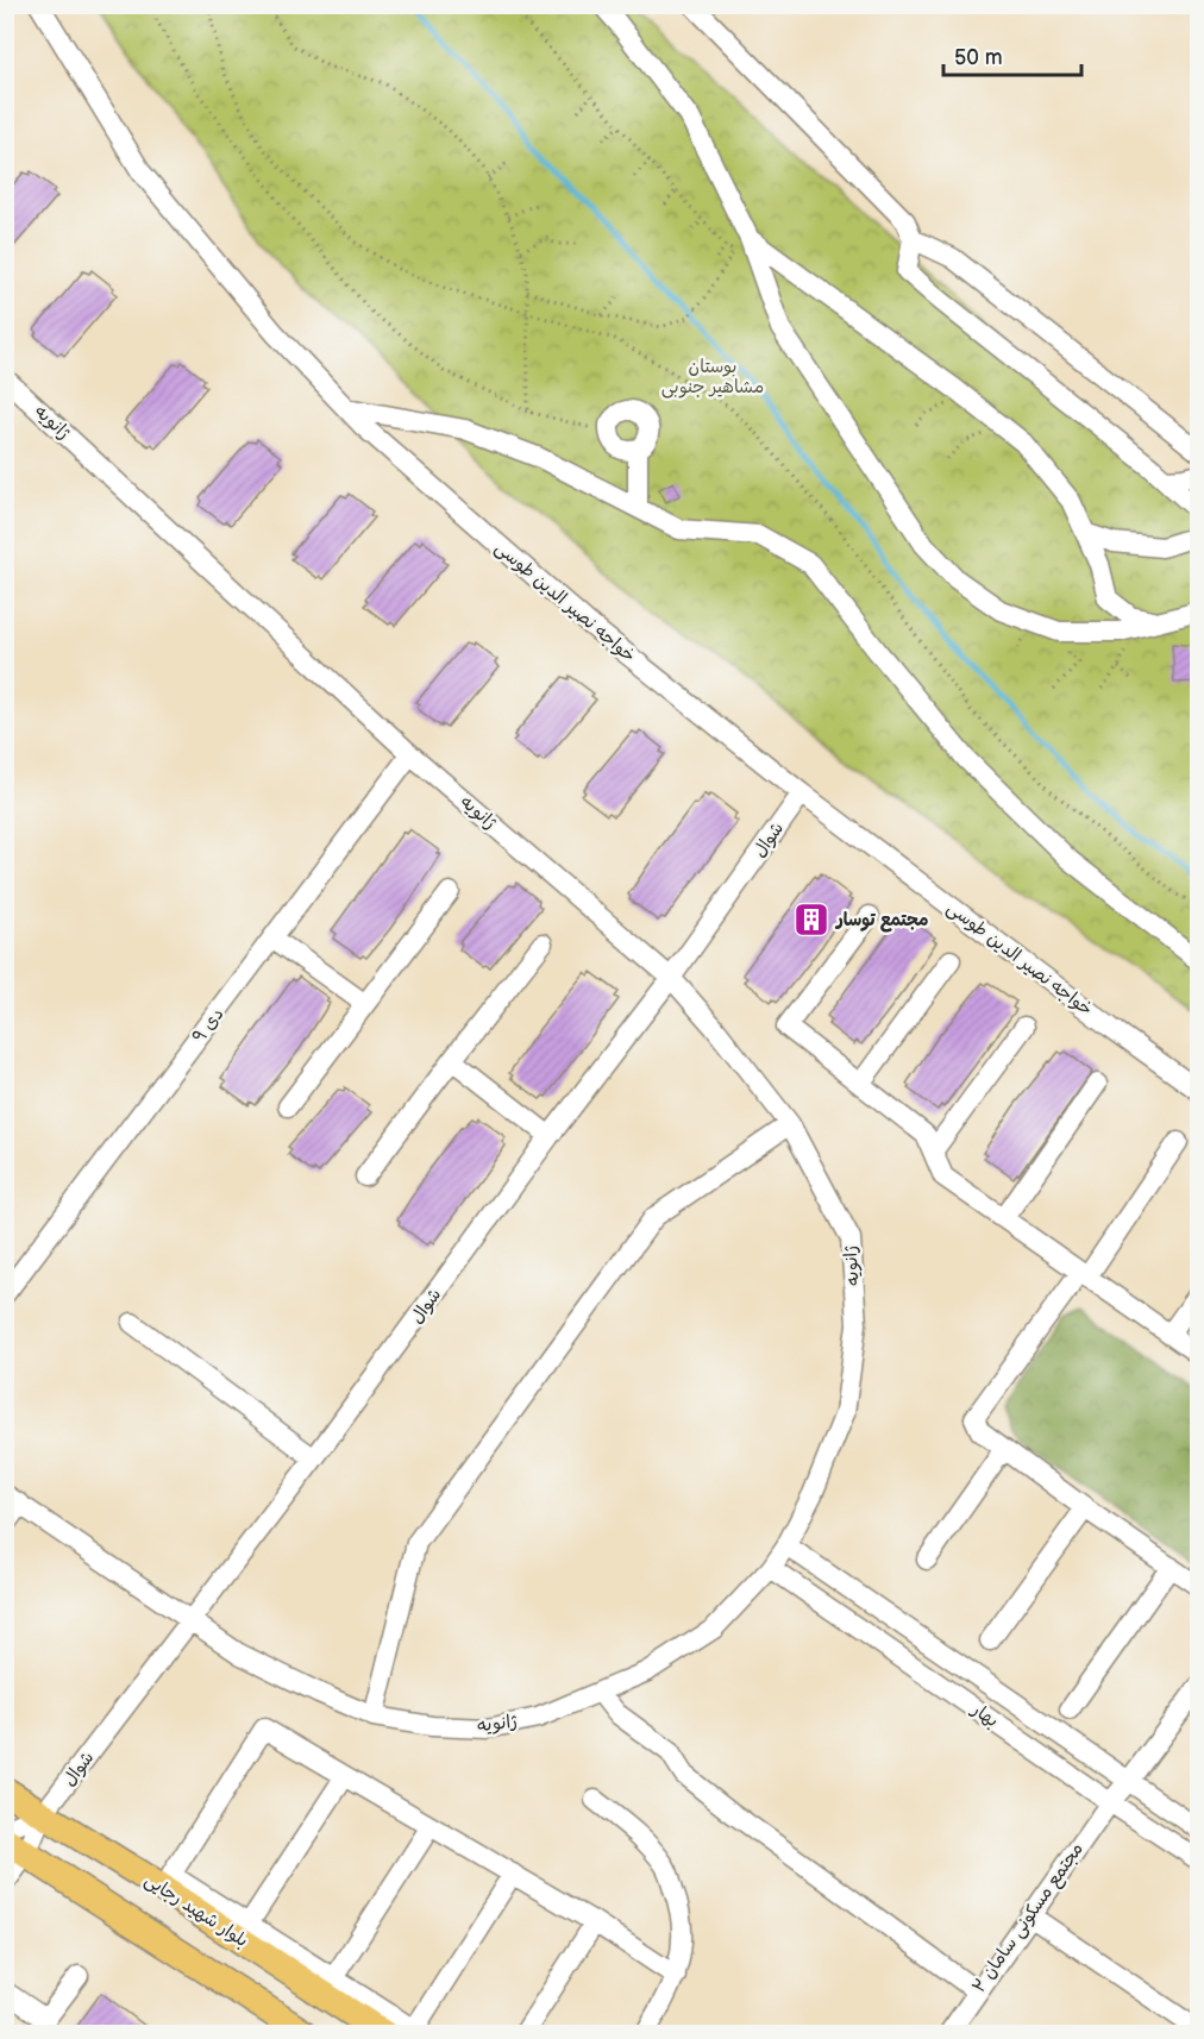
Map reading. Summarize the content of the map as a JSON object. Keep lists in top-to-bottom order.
{
  "streets": {
    "main road": ["بلوار شهید رجایی"],
    "street": [
      "ژانویه",
      "خواجه نصیر الدین طوسی",
      "شوال",
      "۹ دی",
      "بهار",
      "مجتمع مسکونی سامان ۲"
    ]
  },
  "crossings": [
    ["ژانویه", "شوال"],
    ["ژانویه", "۹ دی"],
    ["ژانویه", "بهار"],
    ["خواجه نصیر الدین طوسی", "شوال"],
    ["شوال", "بلوار شهید رجایی"],
    ["بهار", "مجتمع مسکونی سامان ۲"]
  ],
  "parks": ["بوستان مشاهیر جنوبی"],
  "places": {
    "building": ["مجتمع توسار"]
  },
  "scale_bar": "50 m"
}
